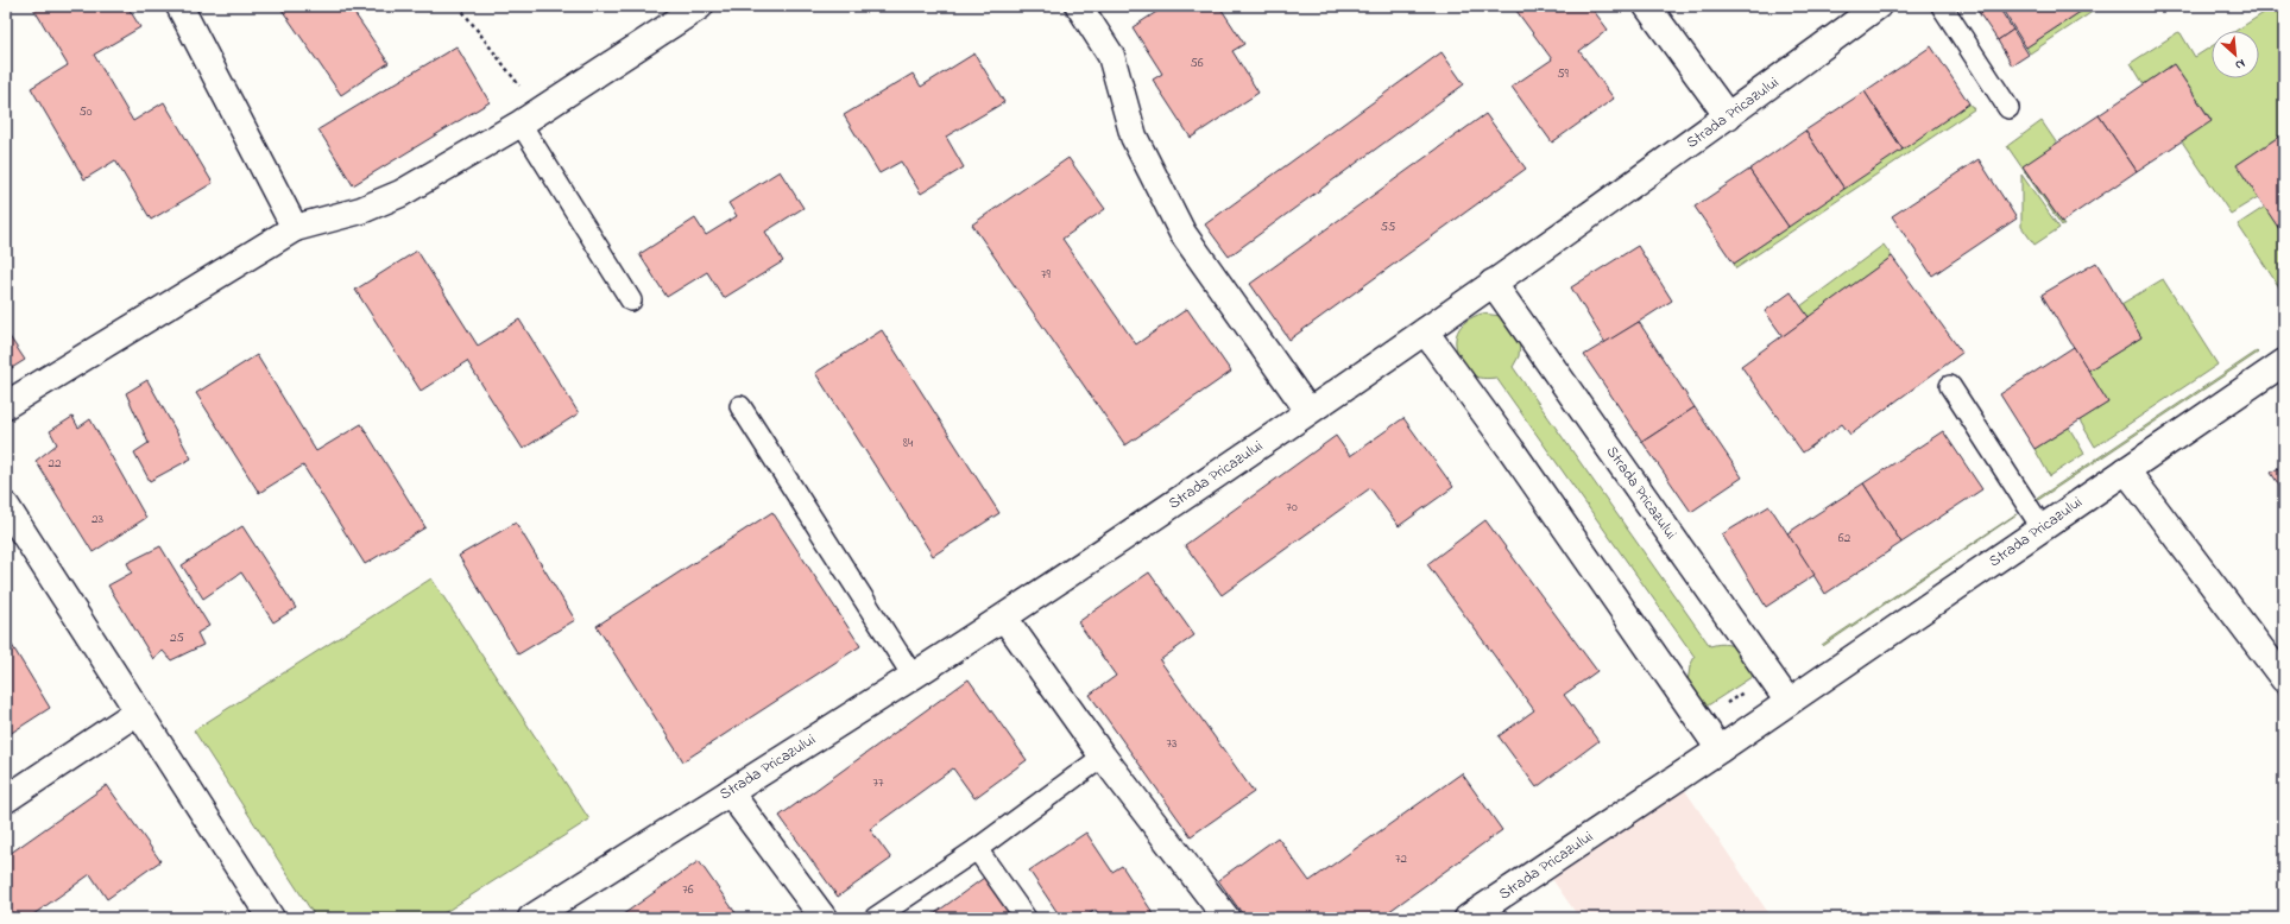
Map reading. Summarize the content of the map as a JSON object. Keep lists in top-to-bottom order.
{
  "streets": {
    "street": ["Strada Pricazului"]
  },
  "house_numbers": [
    "56",
    "59",
    "50",
    "55",
    "79",
    "84",
    "22",
    "70",
    "23",
    "62",
    "25",
    "73",
    "77",
    "72",
    "76"
  ],
  "north": "bottom right"
}
